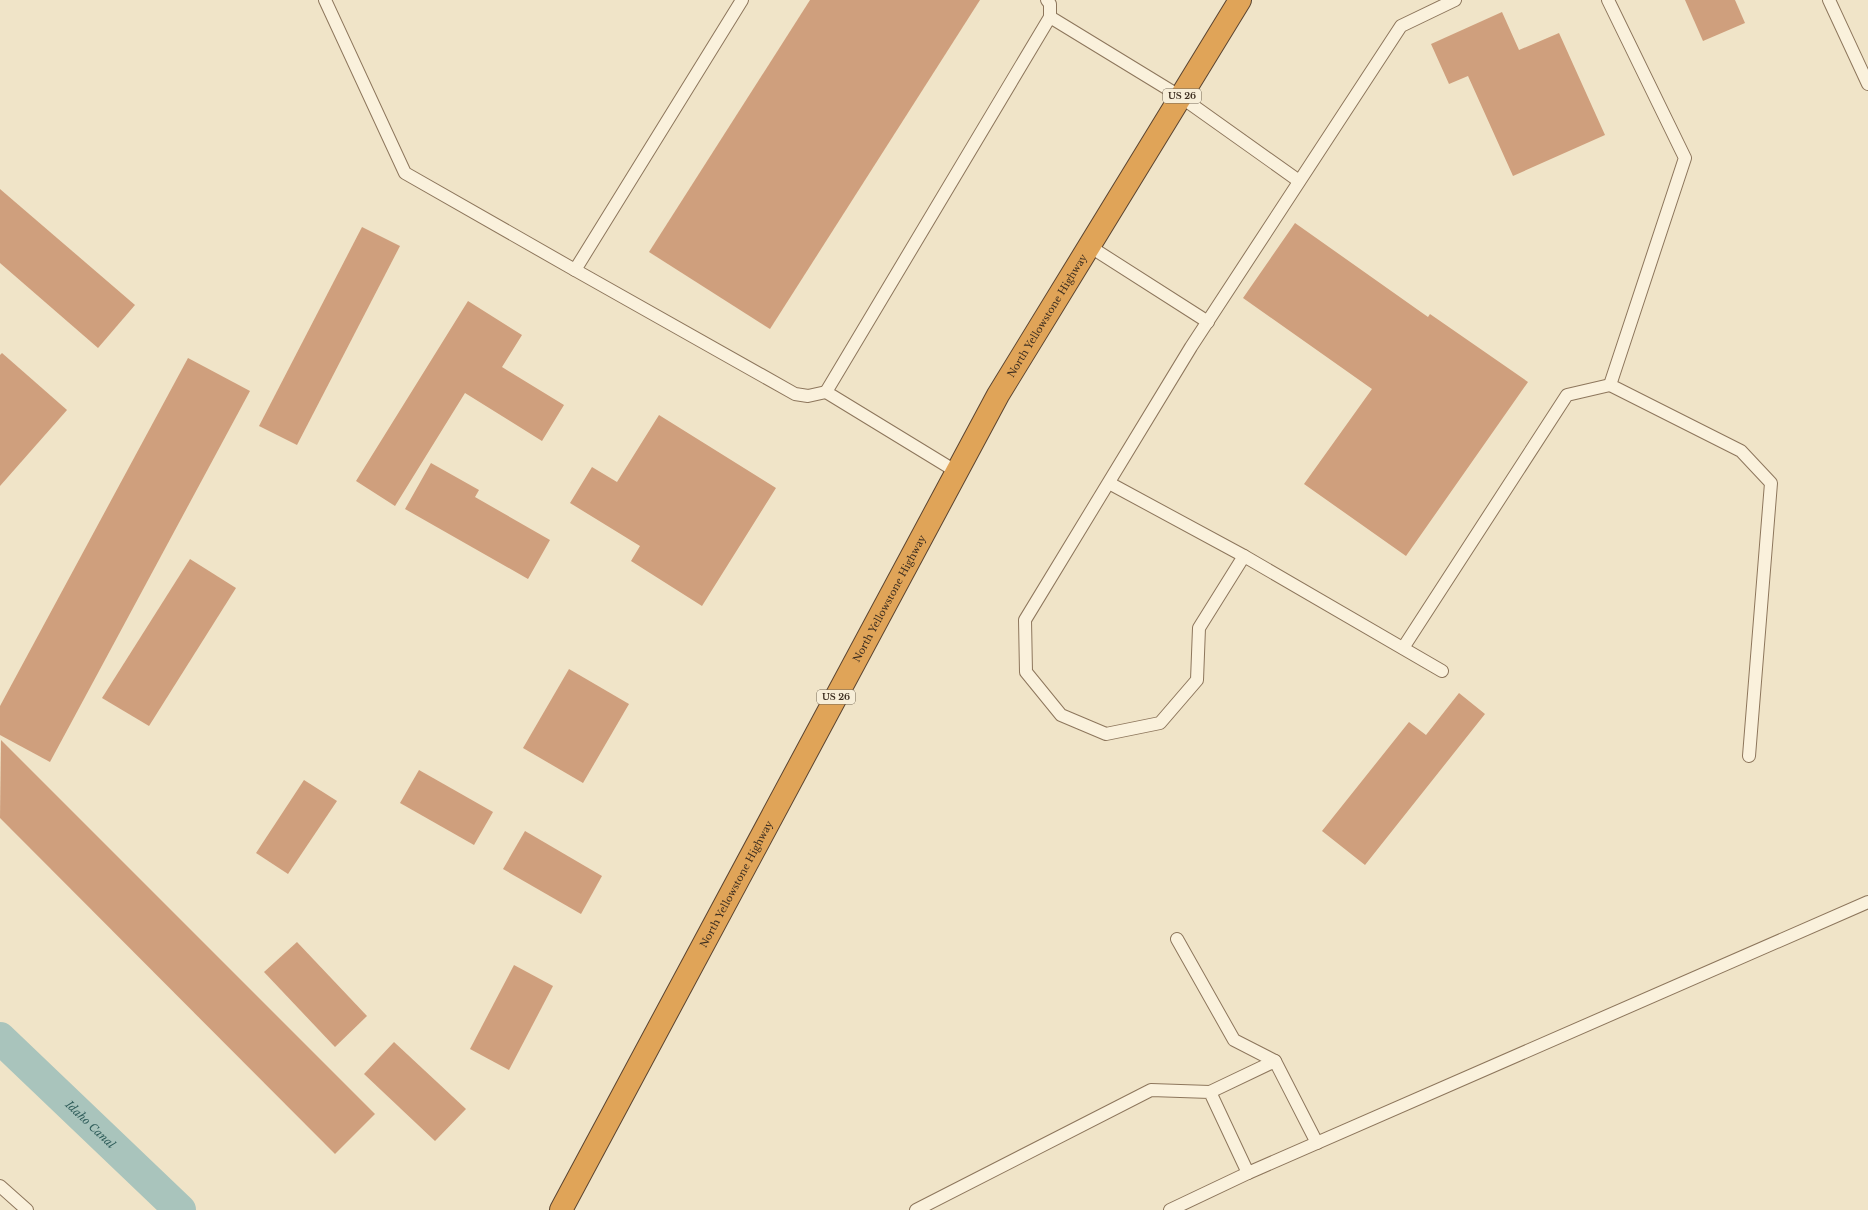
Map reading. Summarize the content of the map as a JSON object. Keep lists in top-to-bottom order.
{
  "streets": {
    "highway": ["US 26", "North Yellowstone Highway"]
  },
  "water": ["Idaho Canal"]
}
